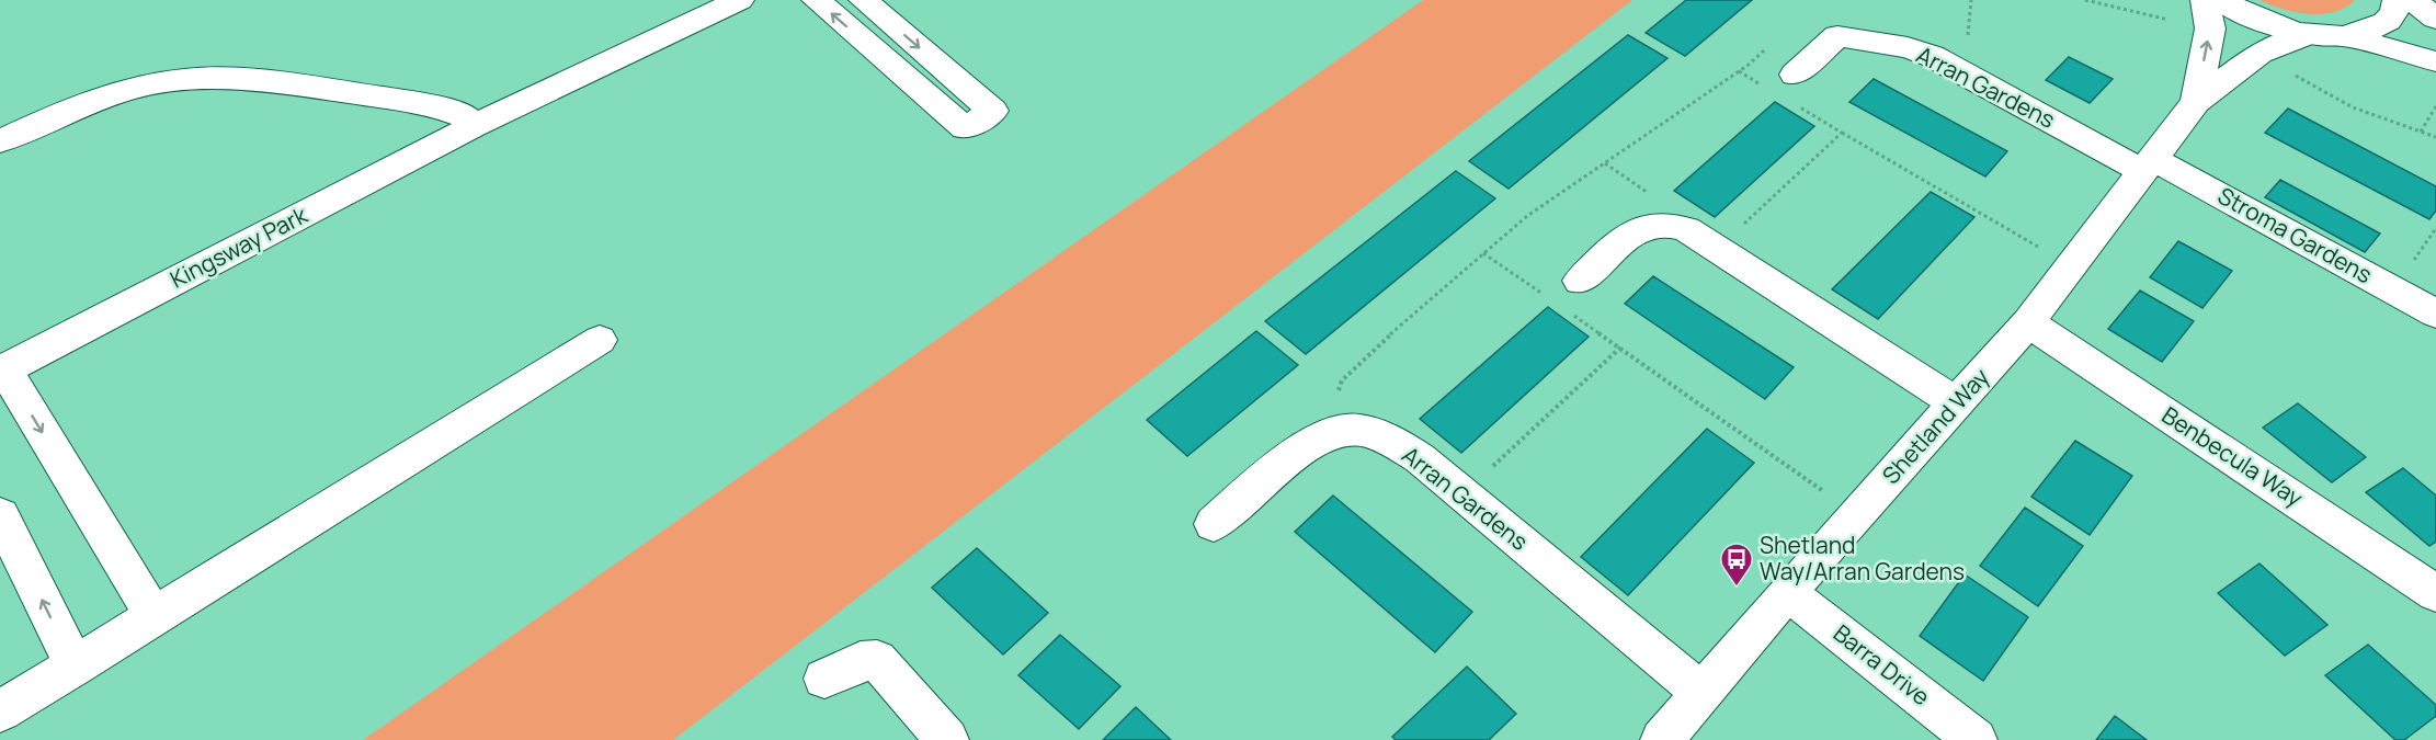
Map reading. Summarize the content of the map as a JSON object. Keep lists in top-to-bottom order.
{
  "streets": {
    "street": [
      "Arran Gardens",
      "Stroma Gardens",
      "Kingsway Park",
      "Shetland Way",
      "Benbecula Way",
      "Barra Drive"
    ]
  },
  "crossings": [
    ["Arran Gardens", "Stroma Gardens"],
    ["Arran Gardens", "Shetland Way"],
    ["Stroma Gardens", "Shetland Way"],
    ["Shetland Way", "Benbecula Way"],
    ["Shetland Way", "Barra Drive"]
  ],
  "places": {
    "bus stop": ["Shetland Way/Arran Gardens"]
  }
}
